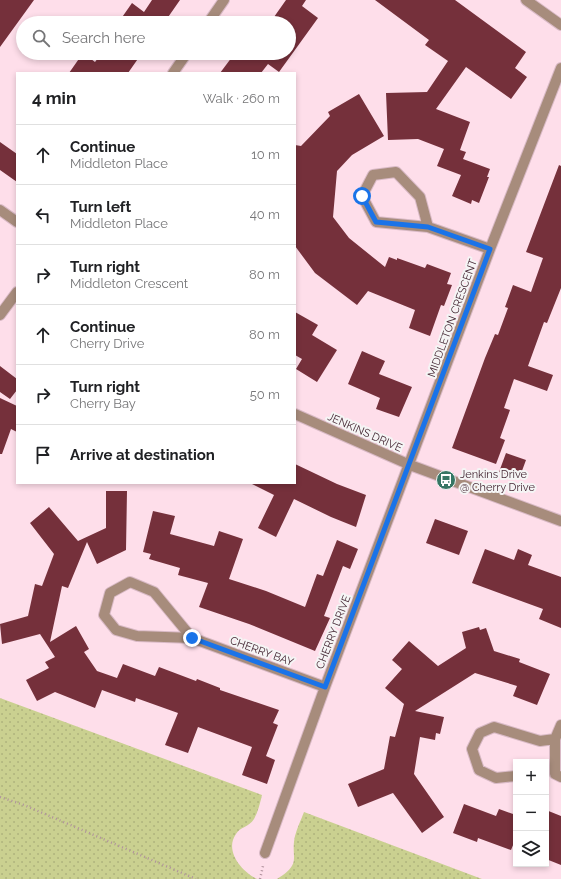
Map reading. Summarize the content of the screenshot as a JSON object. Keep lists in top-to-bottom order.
{
  "streets": {
    "street": [
      "MIDDLETON CRESCENT",
      "JENKINS DRIVE",
      "CHERRY DRIVE",
      "CHERRY BAY"
    ]
  },
  "crossings": [
    ["MIDDLETON CRESCENT", "JENKINS DRIVE"],
    ["MIDDLETON CRESCENT", "CHERRY DRIVE"],
    ["JENKINS DRIVE", "CHERRY DRIVE"],
    ["CHERRY DRIVE", "CHERRY BAY"]
  ],
  "places": {
    "bus stop": ["Jenkins Drive @ Cherry Drive"]
  },
  "page": {
    "search": "Search here",
    "heading": ["4 min", "Walk · 260 m"],
    "list": [
      ["Continue", "Middleton Place", "10 m"],
      ["Turn left", "Middleton Place", "40 m"],
      ["Turn right", "Middleton Crescent", "80 m"],
      ["Continue", "Cherry Drive", "80 m"],
      ["Turn right", "Cherry Bay", "50 m"],
      "Arrive at destination"
    ],
    "map_buttons": ["+", "−"]
  }
}
